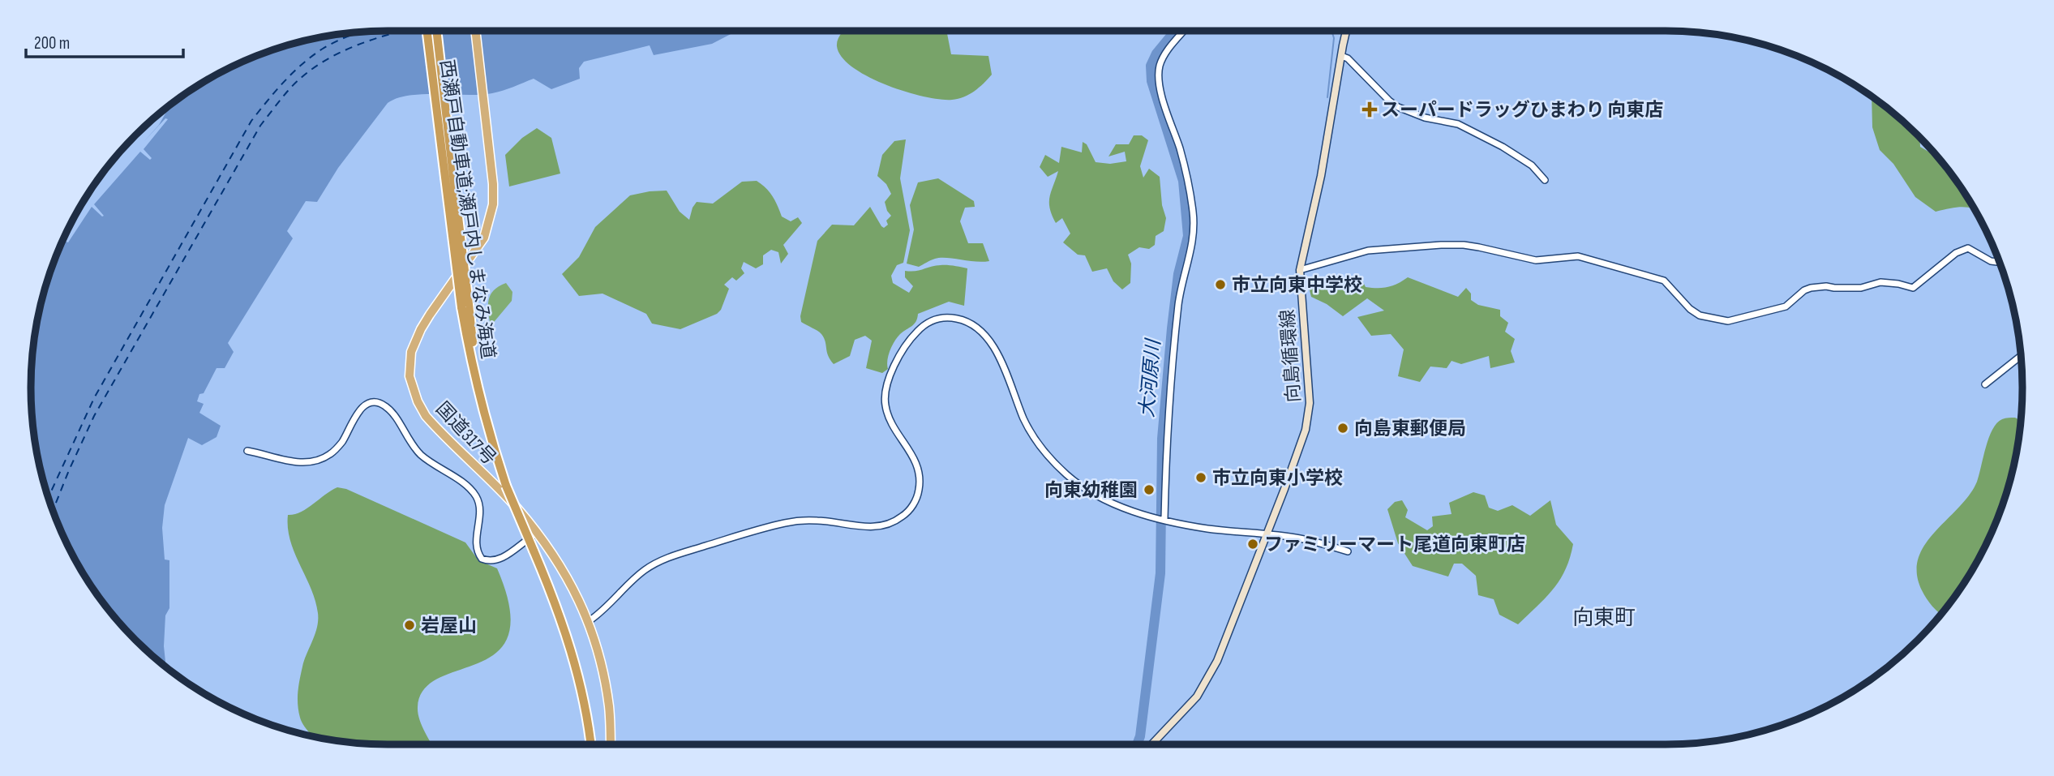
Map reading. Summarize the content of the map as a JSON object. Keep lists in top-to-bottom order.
{
  "streets": {
    "highway": ["西瀬戸自動車道;瀬戸内しまなみ海道", "国道317号"],
    "main road": ["向島循環線"]
  },
  "districts": ["向東町"],
  "water": ["大河原川"],
  "places": {
    "health": ["スーパードラッグひまわり 向東店"],
    "other": [
      "市立向東中学校",
      "向島東郵便局",
      "市立向東小学校",
      "向東幼稚園",
      "ファミリーマート尾道向東町店",
      "岩屋山"
    ]
  },
  "scale_bar": "200 m"
}
